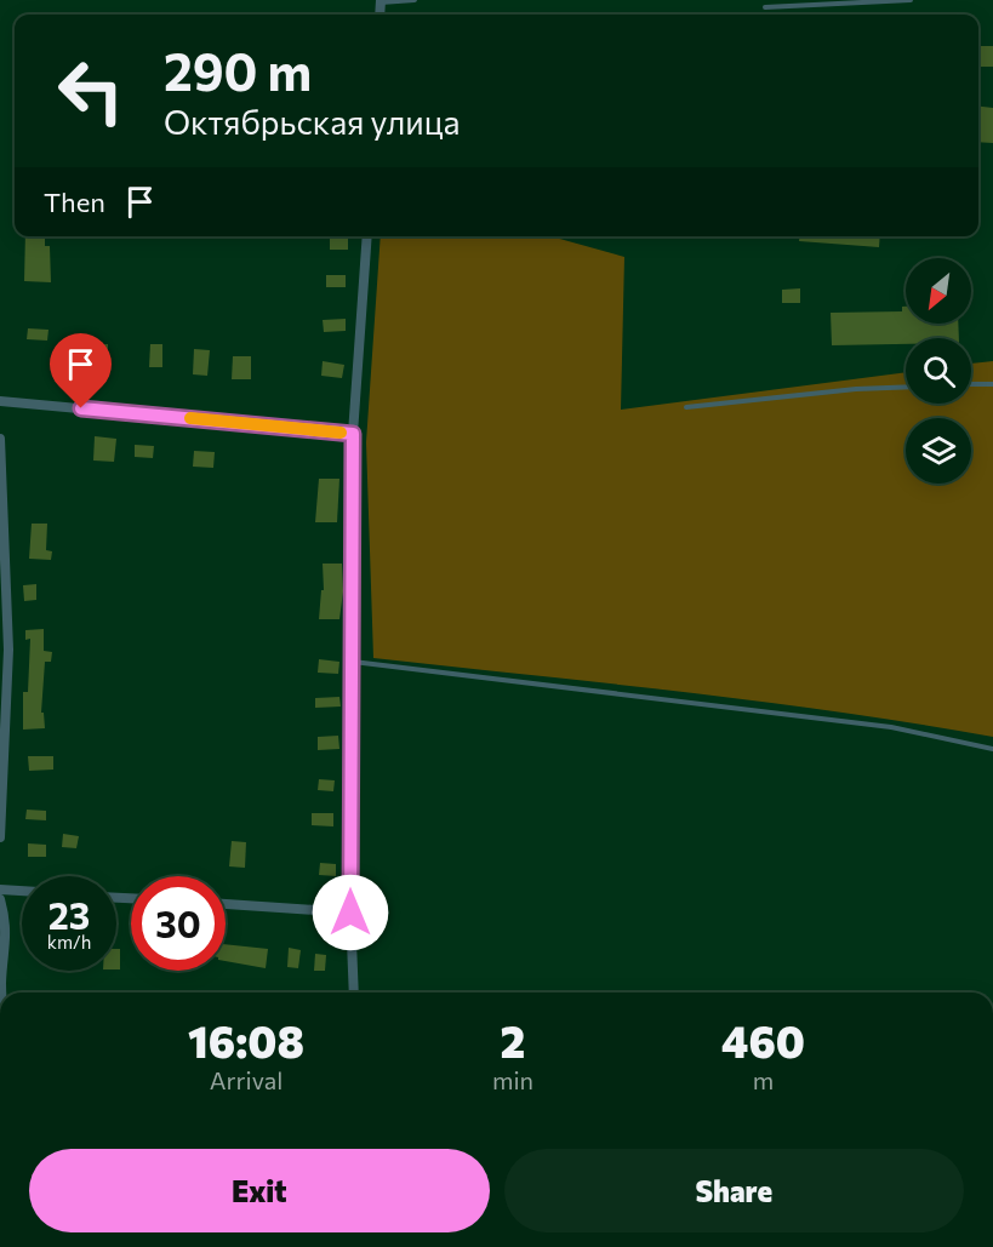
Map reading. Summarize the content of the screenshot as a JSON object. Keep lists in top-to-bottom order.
{
  "north": "bottom left",
  "page": {
    "turn": ["290 m", "Октябрьская улица"],
    "then": "Then",
    "speed": "23 km/h",
    "limit": "30",
    "eta": [
      "16:08",
      "Arrival",
      "2",
      "min",
      "460",
      "m"
    ],
    "buttons": ["Exit", "Share"]
  }
}
